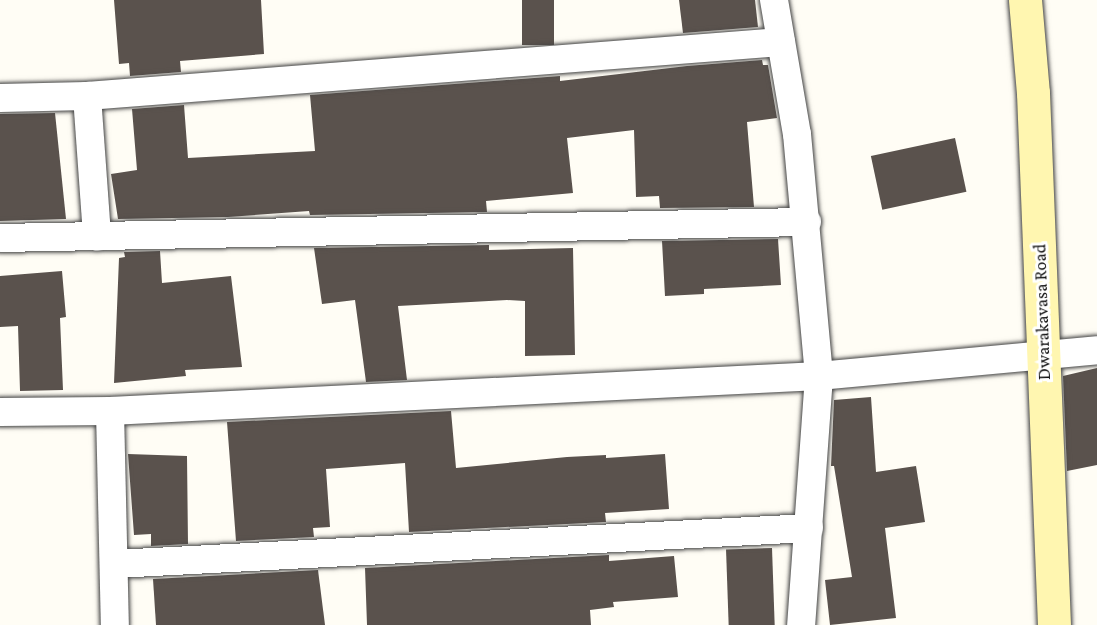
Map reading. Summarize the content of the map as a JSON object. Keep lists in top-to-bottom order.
{
  "streets": {
    "street": ["Dwarakavasa Road"]
  }
}
